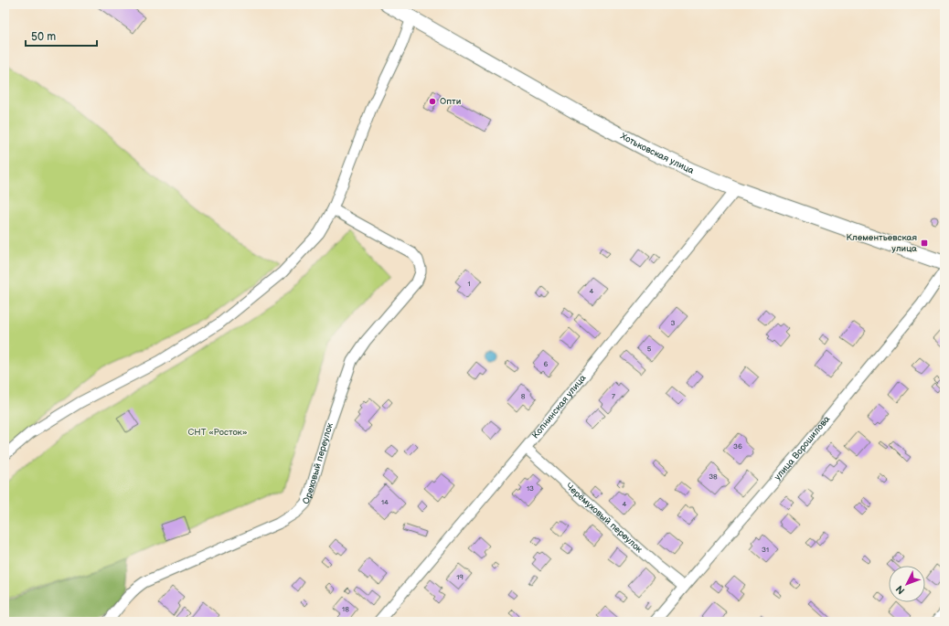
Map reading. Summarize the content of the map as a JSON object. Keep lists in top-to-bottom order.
{
  "streets": {
    "main road": ["Хотьковская улица"],
    "street": [
      "Копнинская улица",
      "улица Ворошилова",
      "Ореховый переулок",
      "Черёмуховый переулок"
    ]
  },
  "crossings": [
    ["Хотьковская улица", "Копнинская улица"],
    ["Копнинская улица", "Черёмуховый переулок"],
    ["улица Ворошилова", "Черёмуховый переулок"]
  ],
  "parks": ["СНТ «Росток»"],
  "places": {
    "other": ["Опти"],
    "transit": ["Клементьевская улица"]
  },
  "house_numbers": [
    "1",
    "4",
    "3",
    "5",
    "6",
    "8",
    "7",
    "36",
    "38",
    "13",
    "14",
    "4",
    "31",
    "19",
    "18"
  ],
  "scale_bar": "50 m",
  "north": "bottom left"
}
